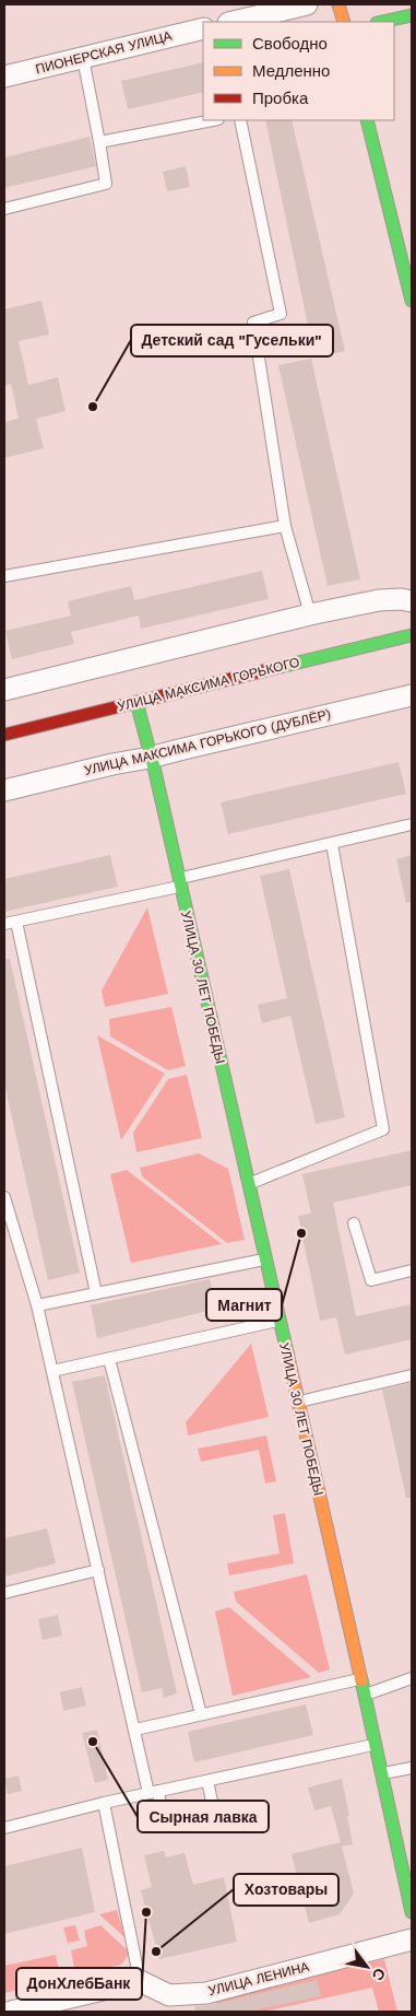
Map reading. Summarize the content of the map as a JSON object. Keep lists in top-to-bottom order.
{
  "streets": {
    "street": [
      "ПИОНЕРСКАЯ УЛИЦА",
      "УЛИЦА МАКСИМА ГОРЬКОГО",
      "УЛИЦА МАКСИМА ГОРЬКОГО (ДУБЛЁР)",
      "УЛИЦА 30 ЛЕТ ПОБЕДЫ",
      "УЛИЦА ЛЕНИНА"
    ]
  },
  "crossings": [
    ["УЛИЦА МАКСИМА ГОРЬКОГО", "УЛИЦА 30 ЛЕТ ПОБЕДЫ"],
    ["УЛИЦА МАКСИМА ГОРЬКОГО (ДУБЛЁР)", "УЛИЦА 30 ЛЕТ ПОБЕДЫ"]
  ],
  "places": [
    "Детский сад \"Гусельки\"",
    "Магнит",
    "Сырная лавка",
    "ДонХлебБанк",
    "Хозтовары"
  ],
  "legend": ["Свободно", "Медленно", "Пробка"],
  "north": "bottom right"
}
